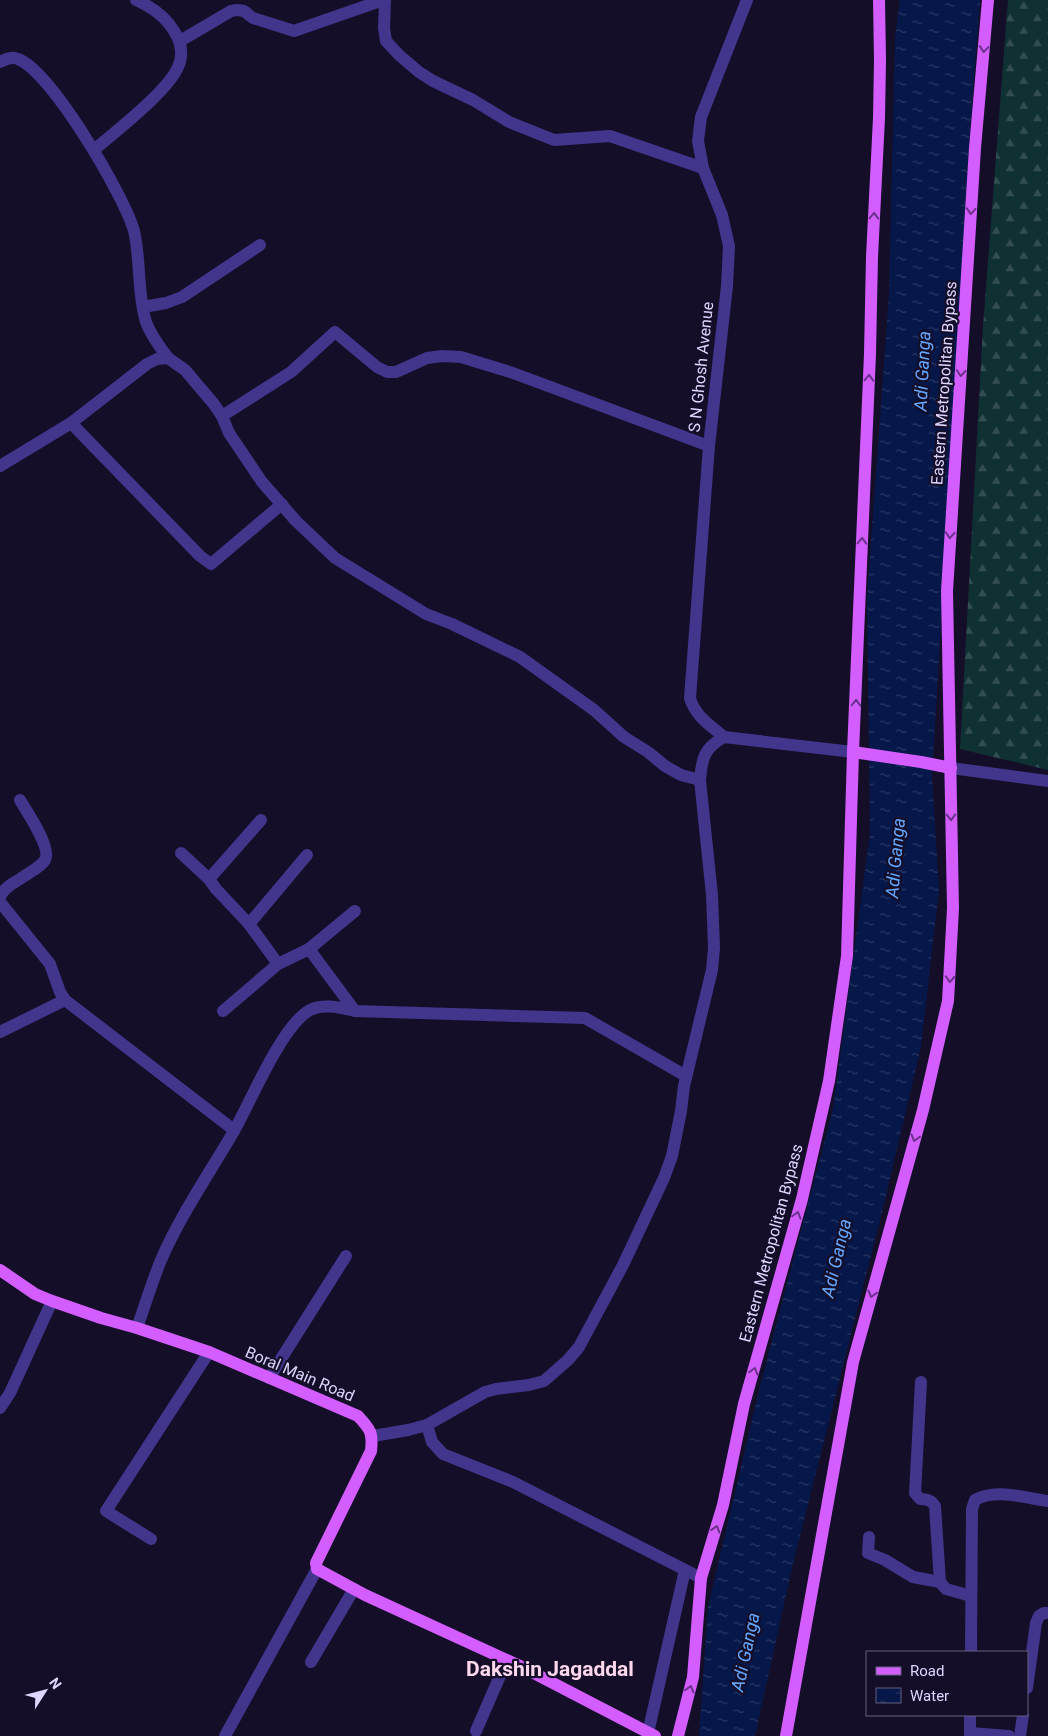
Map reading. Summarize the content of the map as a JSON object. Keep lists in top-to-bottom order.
{
  "streets": {
    "main road": ["Eastern Metropolitan Bypass", "Boral Main Road"],
    "street": ["S N Ghosh Avenue"]
  },
  "districts": ["Dakshin Jagaddal"],
  "water": ["Adi Ganga"],
  "legend": ["Road", "Water"],
  "north": "top right"
}
